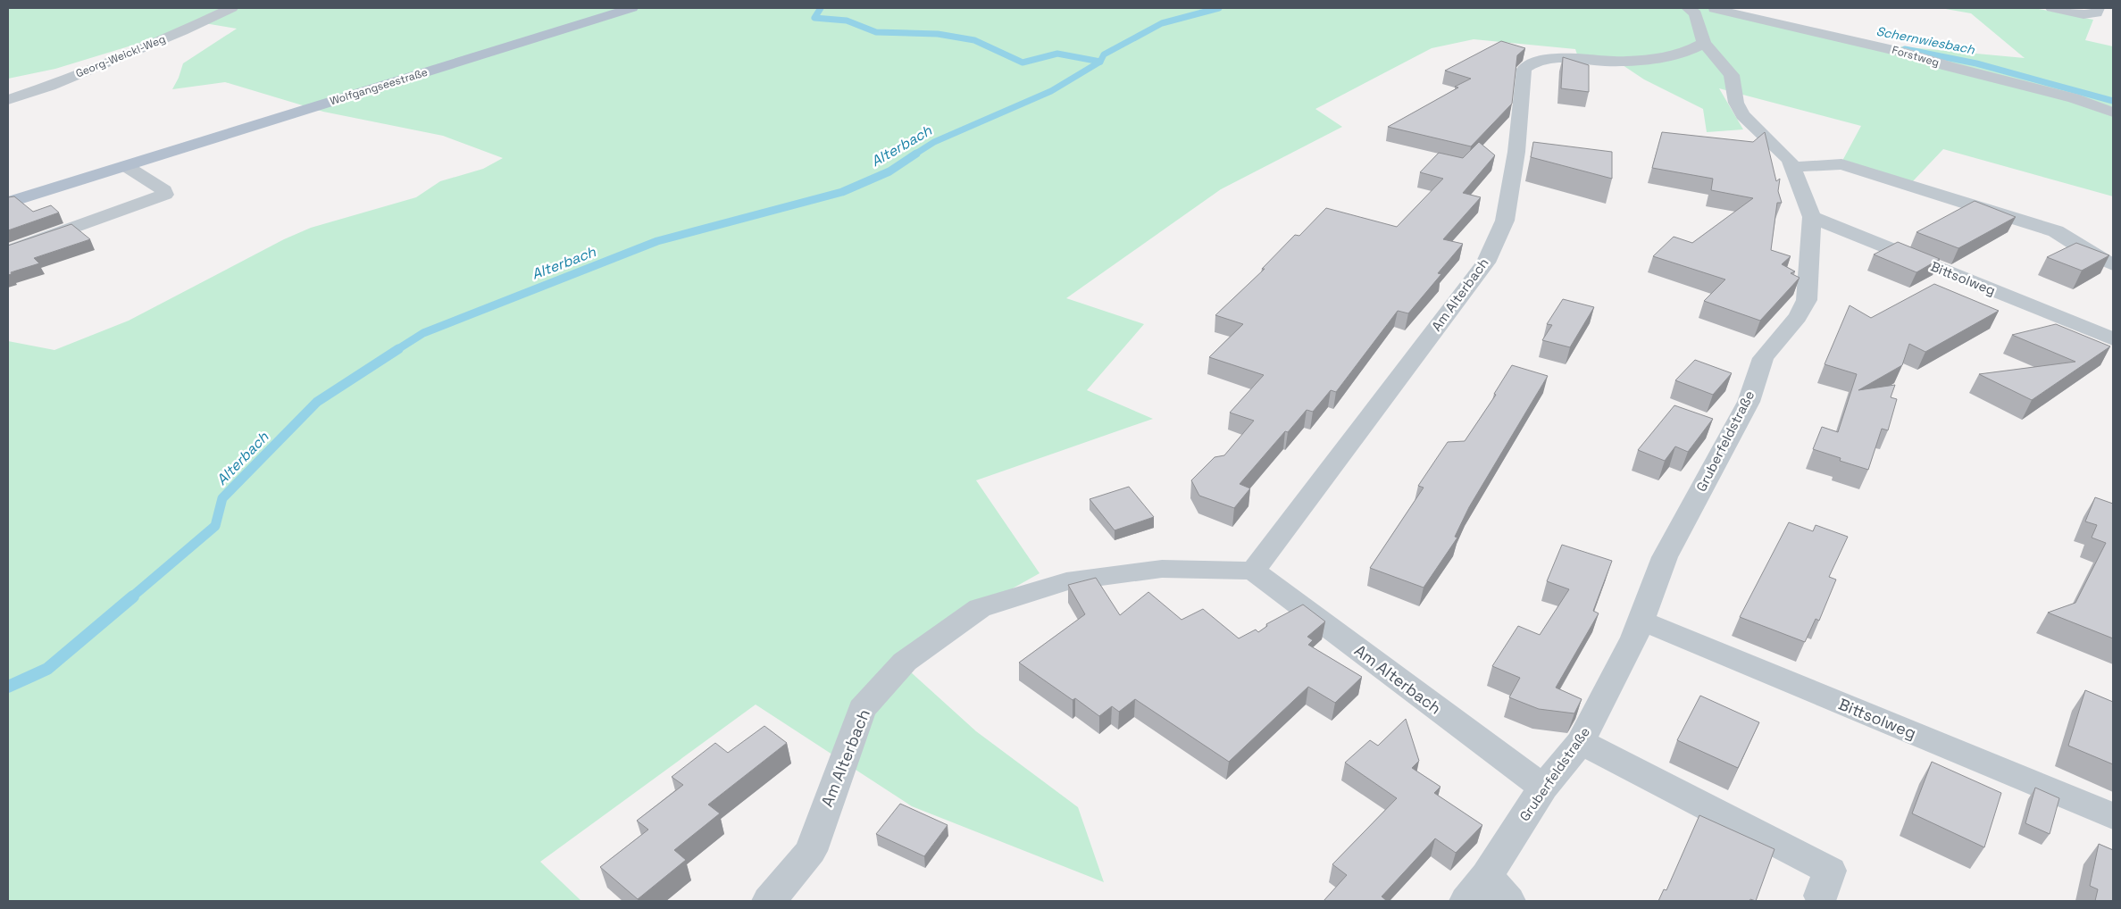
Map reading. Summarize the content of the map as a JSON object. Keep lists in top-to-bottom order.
{
  "streets": {
    "main road": ["Wolfgangseestraße"],
    "street": [
      "Georg-Weickl-Weg",
      "Forstweg",
      "Bittsolweg",
      "Am Alterbach",
      "Gruberfeldstraße"
    ]
  },
  "crossings": [
    ["Bittsolweg", "Gruberfeldstraße"],
    ["Am Alterbach", "Gruberfeldstraße"]
  ],
  "water": ["Schernwiesbach", "Alterbach"]
}
